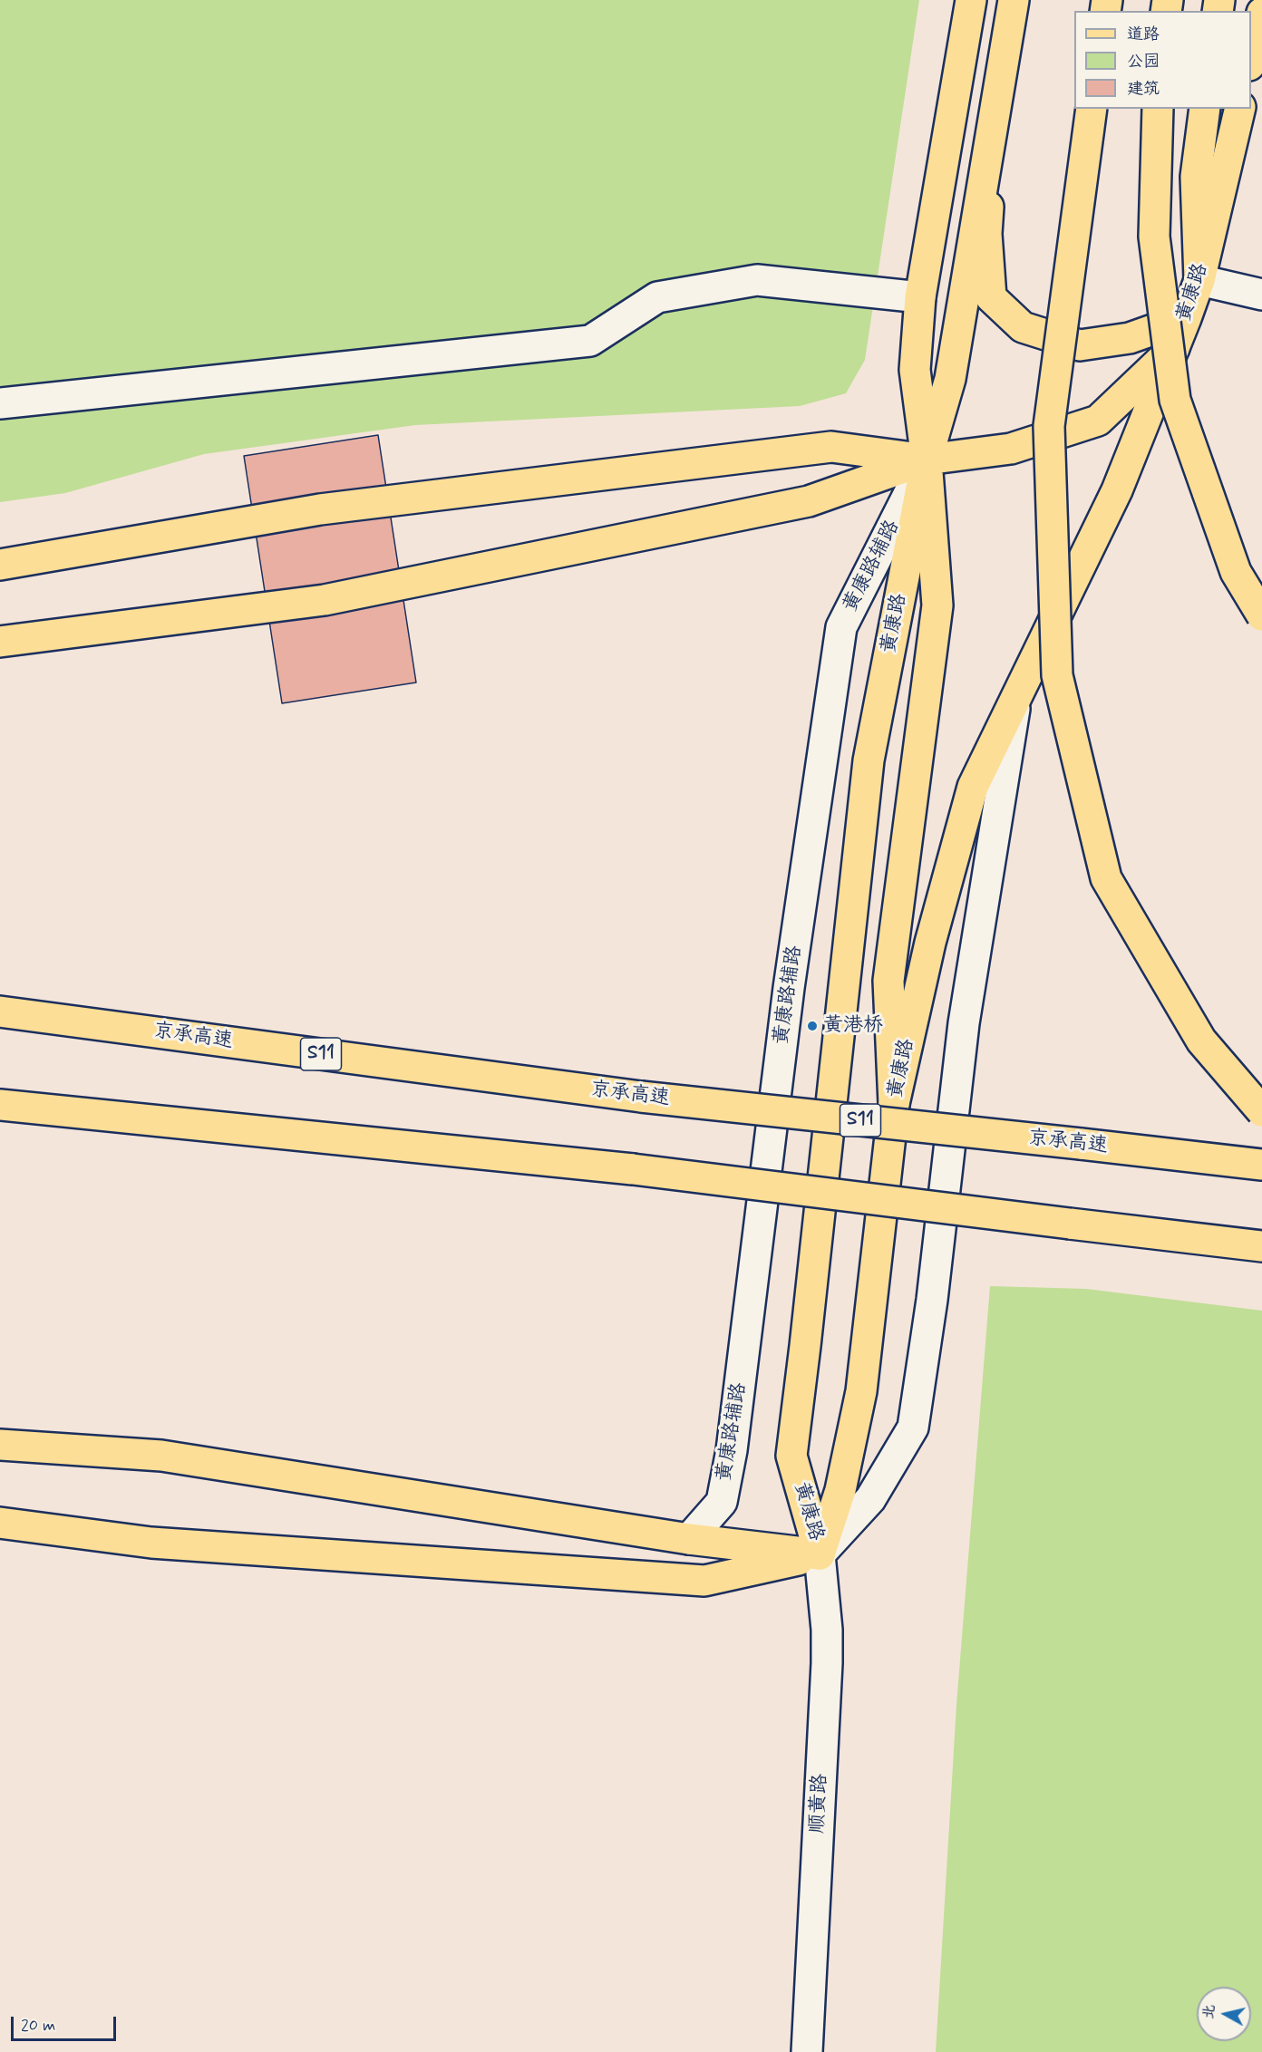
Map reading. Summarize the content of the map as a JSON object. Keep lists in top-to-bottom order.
{
  "streets": {
    "main road": ["黄康路", "京承高速", "S11"],
    "street": ["黄康路辅路", "顺黄路"]
  },
  "crossings": [
    ["黄康路", "黄康路辅路"],
    ["黄康路", "顺黄路"]
  ],
  "places": ["黄港桥"],
  "legend": ["道路", "公园", "建筑"],
  "scale_bar": "20 m",
  "north": "left"
}
